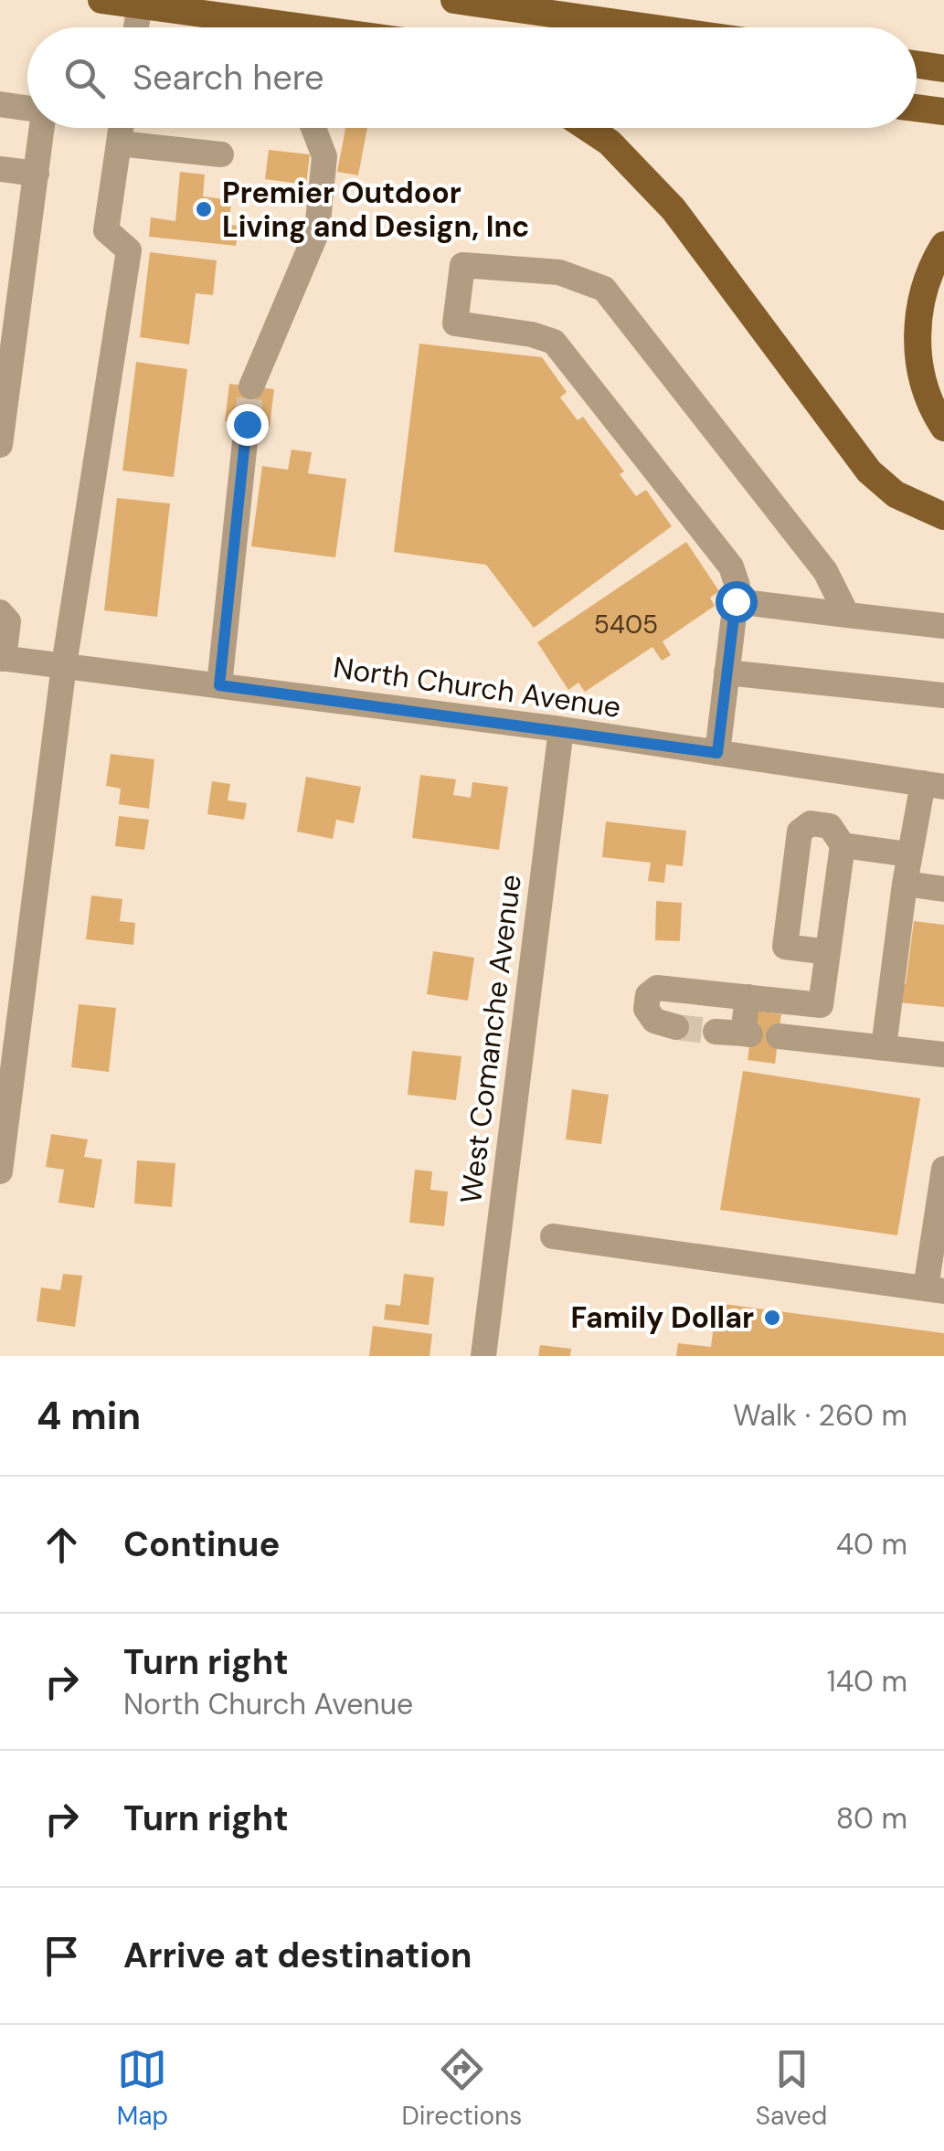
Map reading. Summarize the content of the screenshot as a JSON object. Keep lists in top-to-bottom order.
{
  "streets": {
    "street": ["North Church Avenue", "West Comanche Avenue"]
  },
  "crossings": [
    ["North Church Avenue", "West Comanche Avenue"]
  ],
  "places": ["Premier Outdoor Living and Design, Inc", "Family Dollar"],
  "house_numbers": ["5405"],
  "page": {
    "search": "Search here",
    "heading": ["4 min", "Walk · 260 m"],
    "list": [
      ["Continue", "40 m"],
      ["Turn right", "North Church Avenue", "140 m"],
      ["Turn right", "80 m"],
      "Arrive at destination"
    ],
    "nav": ["Map", "Directions", "Saved"]
  }
}
